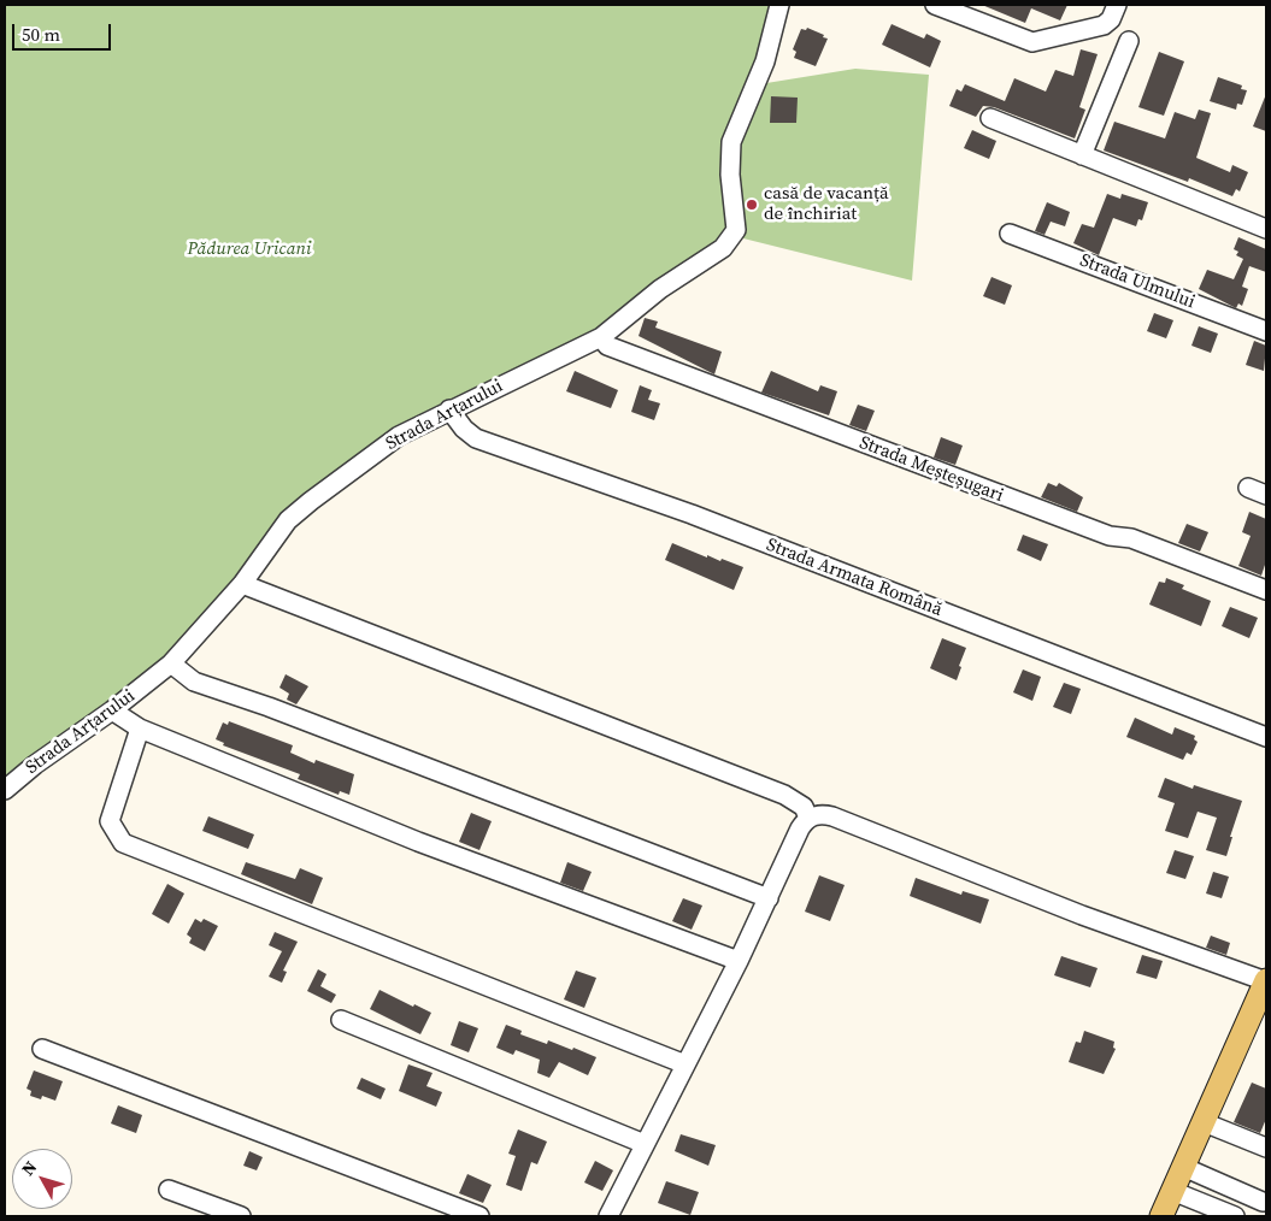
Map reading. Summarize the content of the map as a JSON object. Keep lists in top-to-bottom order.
{
  "streets": {
    "street": [
      "Strada Ulmului",
      "Strada Arțarului",
      "Strada Meșteșugari",
      "Strada Armata Română"
    ]
  },
  "crossings": [
    ["Strada Arțarului", "Strada Meșteșugari"],
    ["Strada Arțarului", "Strada Armata Română"]
  ],
  "parks": ["Pădurea Uricani"],
  "places": ["casă de vacanță de închiriat"],
  "scale_bar": "50 m",
  "north": "top left"
}
